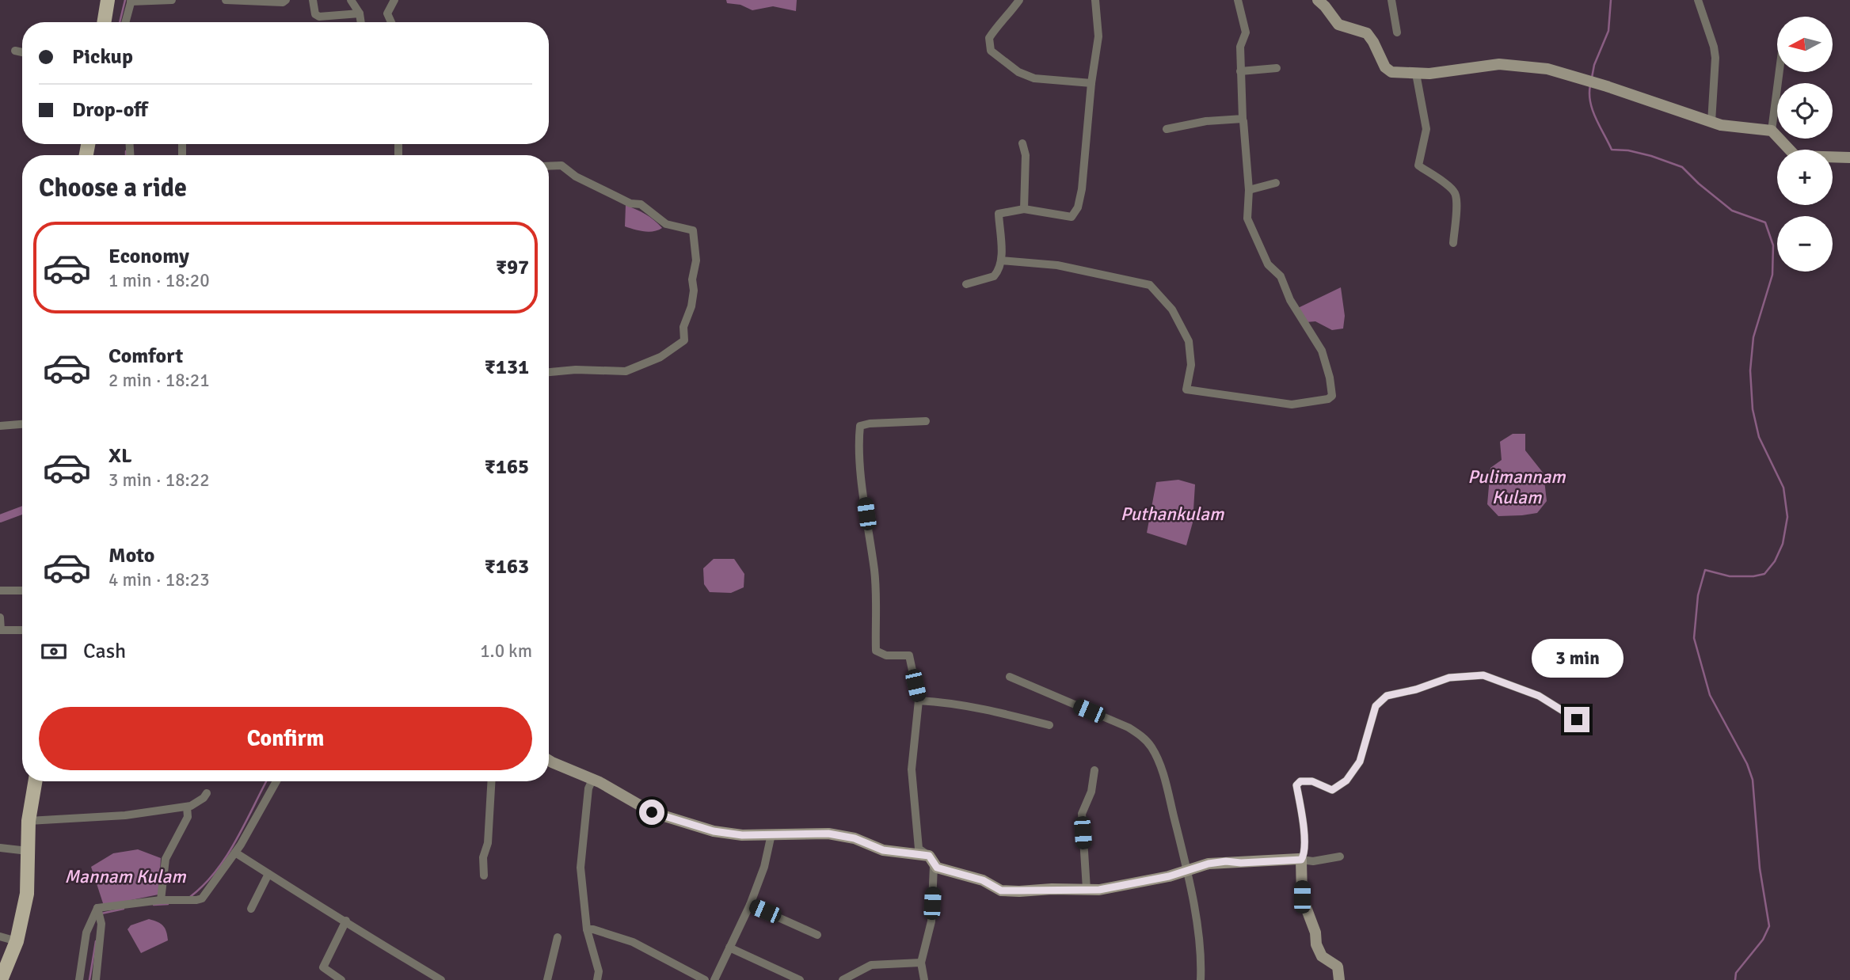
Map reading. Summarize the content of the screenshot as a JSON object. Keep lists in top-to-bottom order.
{
  "water": ["Pulimannam Kulam", "Puthankulam", "Mannam Kulam"],
  "north": "left",
  "page": {
    "map_buttons": ["+", "−"],
    "banner": ["Pickup", "Drop-off"],
    "heading": "Choose a ride",
    "list": [
      {
        "name": "Economy",
        "note": "1 min · 18:20",
        "value": "₹97"
      },
      {
        "name": "Comfort",
        "note": "2 min · 18:21",
        "value": "₹131"
      },
      {
        "name": "XL",
        "note": "3 min · 18:22",
        "value": "₹165"
      },
      {
        "name": "Moto",
        "note": "4 min · 18:23",
        "value": "₹163"
      }
    ],
    "pay": ["Cash", "1.0 km"],
    "bubble": "3 min",
    "buttons": "Confirm"
  }
}
